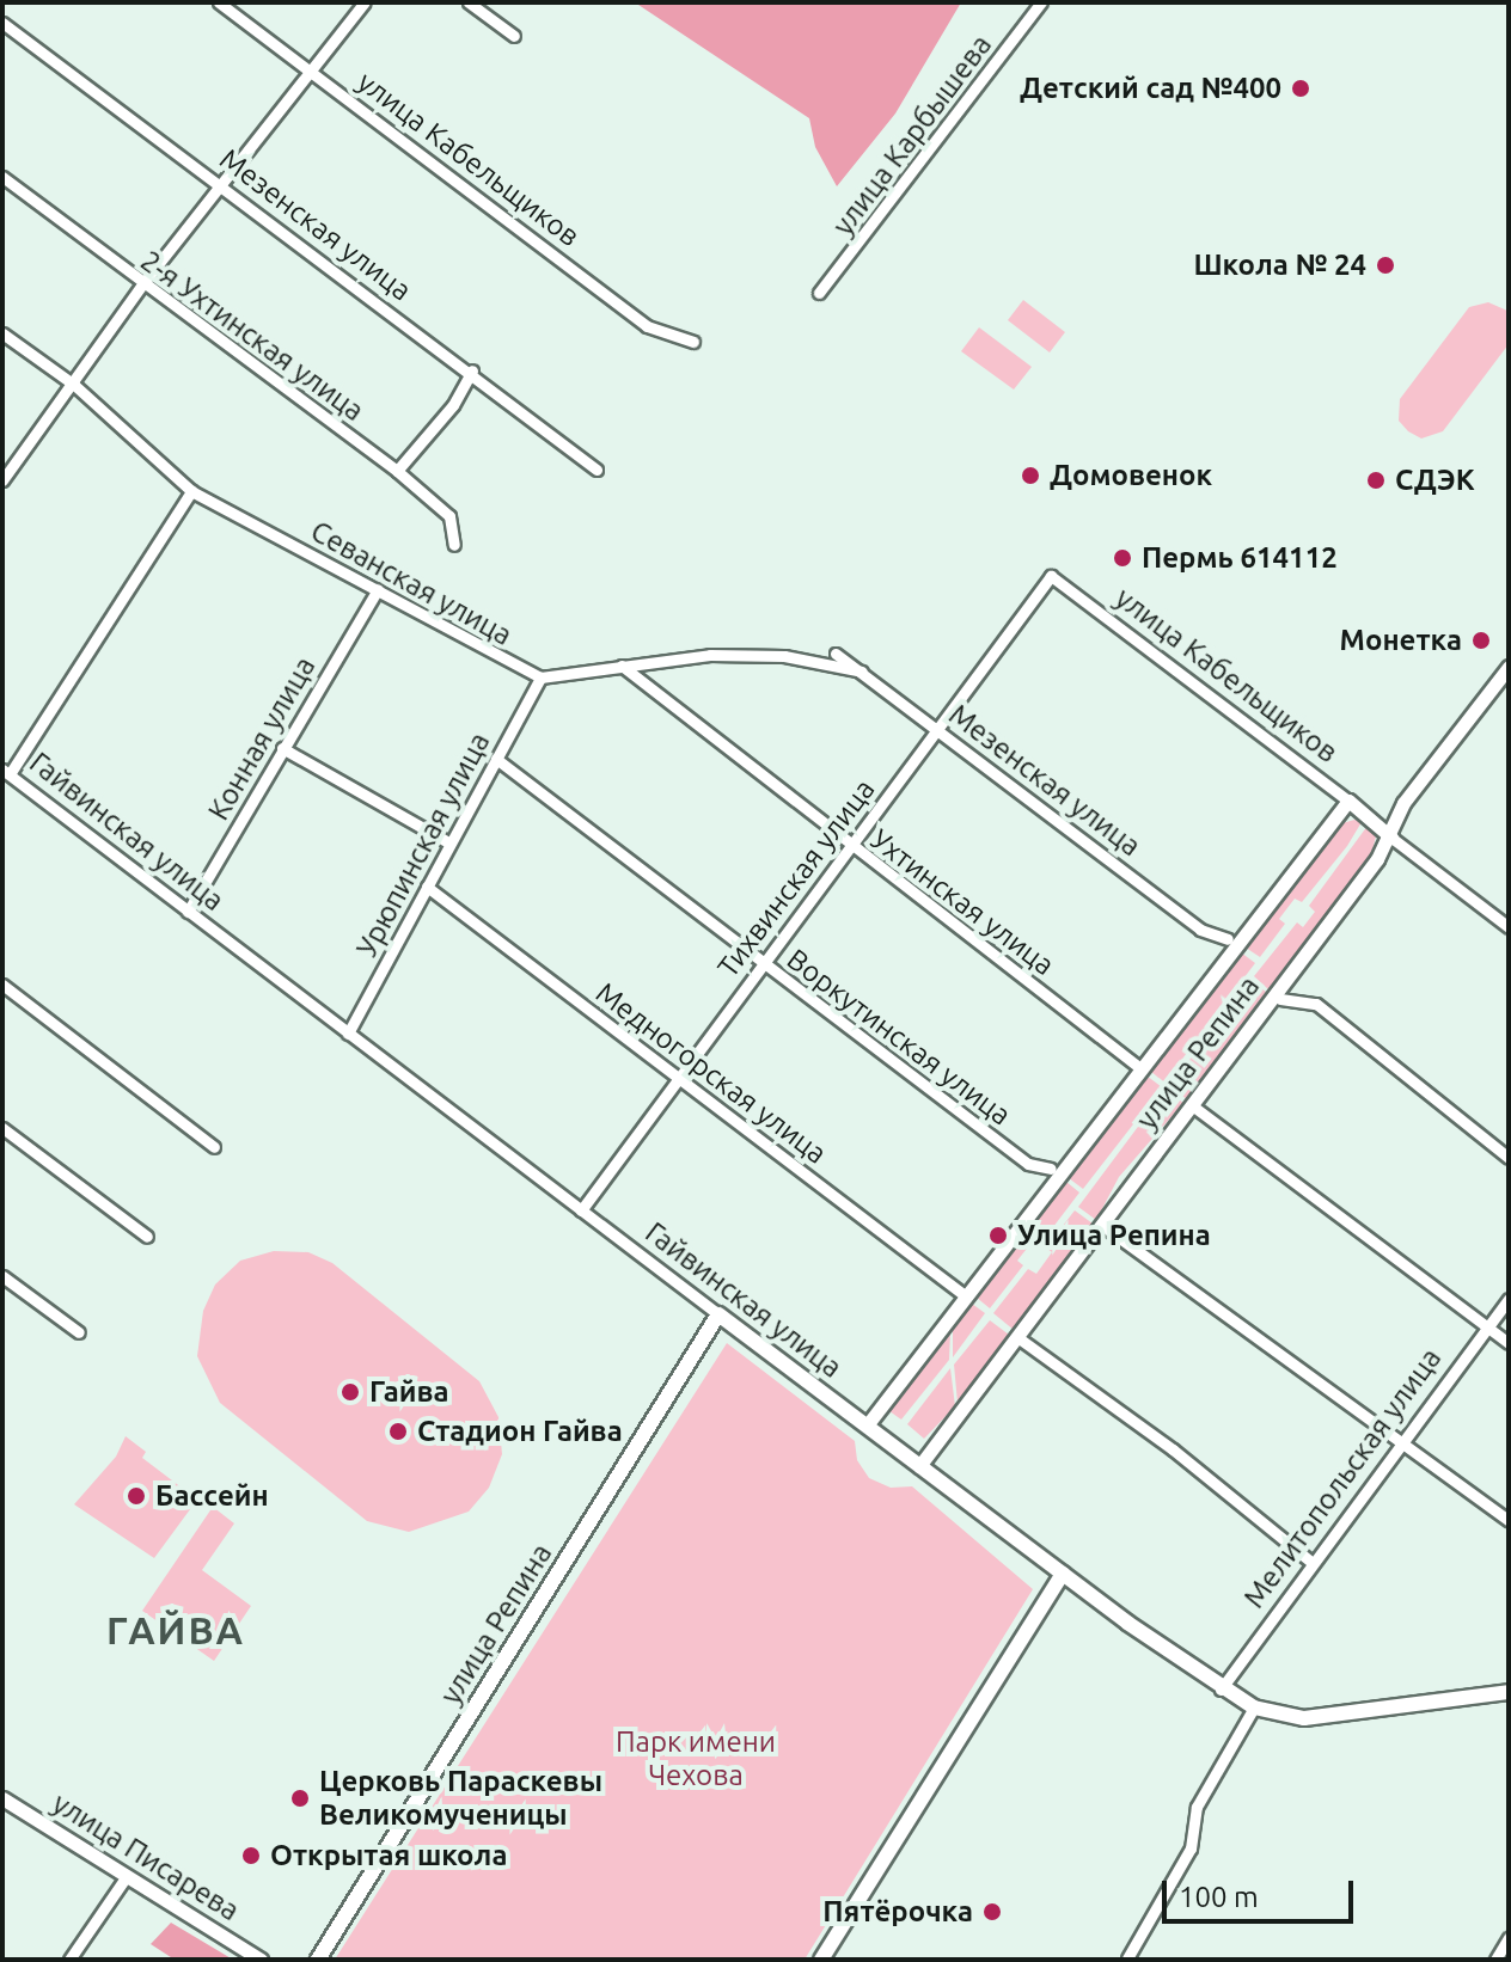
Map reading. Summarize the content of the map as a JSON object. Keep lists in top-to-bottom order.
{
  "streets": {
    "main road": ["Гайвинская улица", "улица Репина"],
    "street": [
      "улица Карбышева",
      "улица Кабельщиков",
      "Мезенская улица",
      "2-я Ухтинская улица",
      "Севанская улица",
      "Конная улица",
      "Урюпинская улица",
      "Тихвинская улица",
      "Ухтинская улица",
      "Воркутинская улица",
      "Медногорская улица",
      "Мелитопольская улица",
      "улица Писарева"
    ]
  },
  "crossings": [
    ["улица Кабельщиков", "Тихвинская улица"],
    ["улица Кабельщиков", "улица Репина"],
    ["Мезенская улица", "Тихвинская улица"],
    ["Севанская улица", "Конная улица"],
    ["Севанская улица", "Урюпинская улица"],
    ["Конная улица", "Гайвинская улица"],
    ["Гайвинская улица", "Урюпинская улица"],
    ["Гайвинская улица", "Тихвинская улица"],
    ["Гайвинская улица", "улица Репина"],
    ["Гайвинская улица", "Мелитопольская улица"],
    ["Урюпинская улица", "Воркутинская улица"],
    ["Урюпинская улица", "Медногорская улица"],
    ["Тихвинская улица", "Ухтинская улица"],
    ["Тихвинская улица", "Воркутинская улица"],
    ["Тихвинская улица", "Медногорская улица"],
    ["Ухтинская улица", "улица Репина"],
    ["улица Репина", "Медногорская улица"]
  ],
  "districts": ["ГАЙВА"],
  "parks": ["Парк имени Чехова"],
  "places": [
    "Детский сад №400",
    "Школа № 24",
    "Домовенок",
    "СДЭК",
    "Пермь 614112",
    "Монетка",
    "Улица Репина",
    "Гайва",
    "Стадион Гайва",
    "Бассейн",
    "Церковь Параскевы Великомученицы",
    "Открытая школа",
    "Пятёрочка"
  ],
  "scale_bar": "100 m"
}
